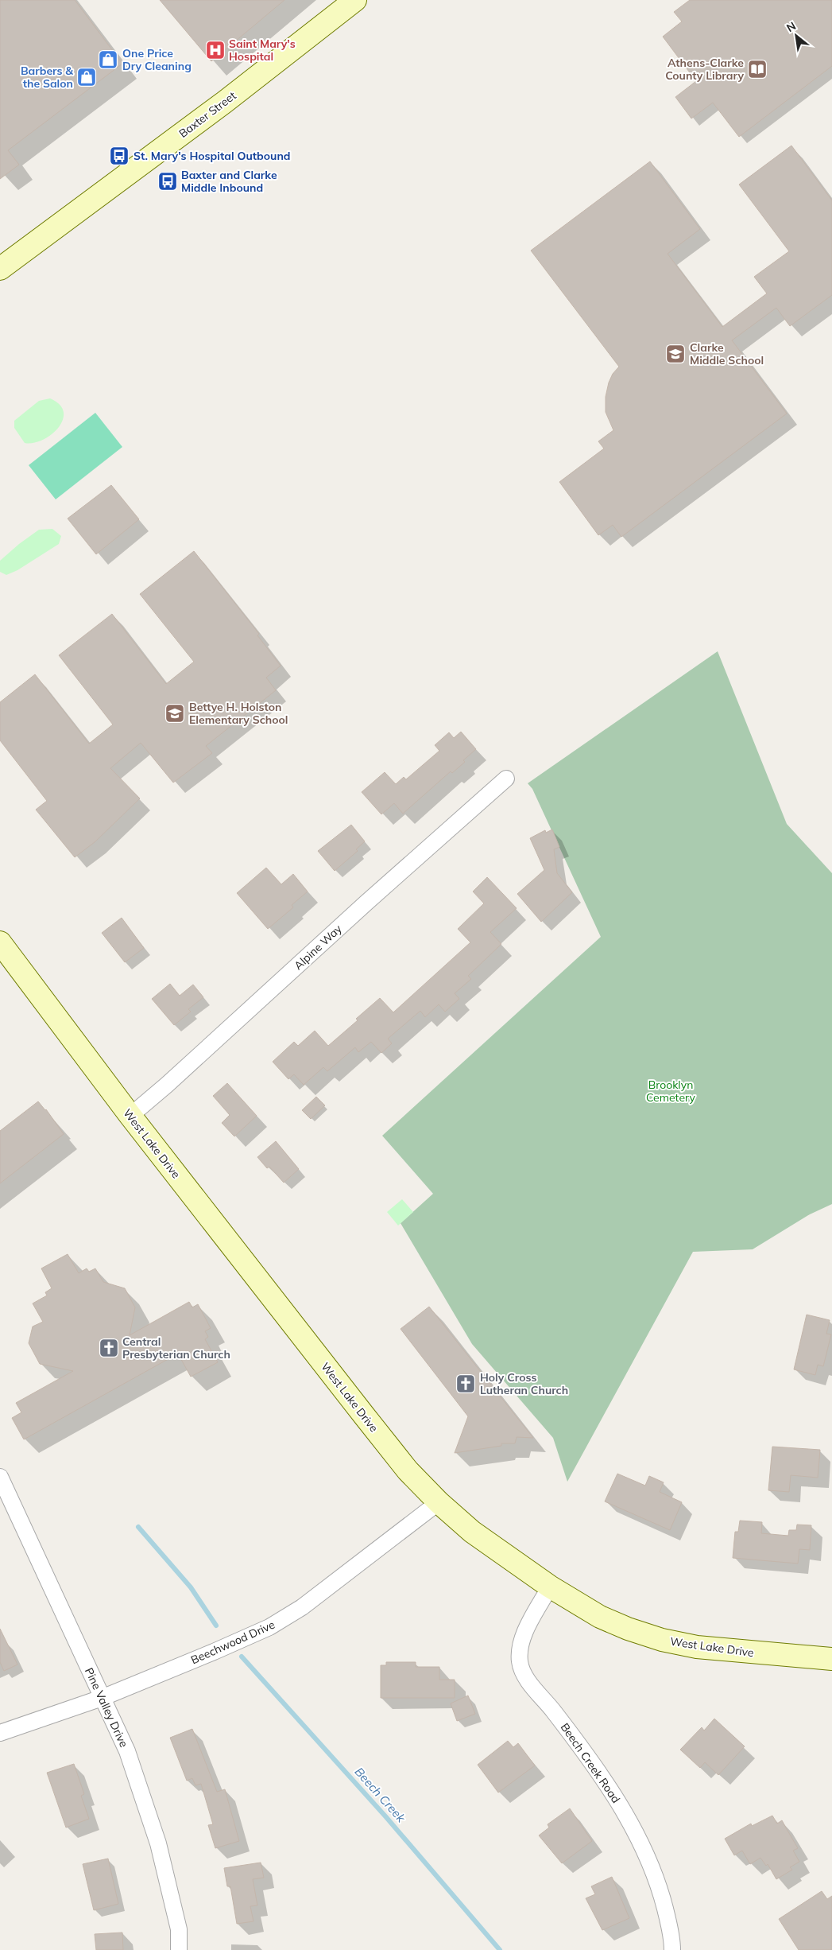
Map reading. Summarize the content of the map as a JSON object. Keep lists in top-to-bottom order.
{
  "streets": {
    "main road": ["Baxter Street", "West Lake Drive"],
    "street": [
      "Alpine Way",
      "Beechwood Drive",
      "Pine Valley Drive",
      "Beech Creek Road"
    ]
  },
  "crossings": [
    ["Alpine Way", "West Lake Drive"],
    ["West Lake Drive", "Beechwood Drive"],
    ["West Lake Drive", "Beech Creek Road"],
    ["Beechwood Drive", "Pine Valley Drive"]
  ],
  "water": ["Beech Creek"],
  "parks": ["Brooklyn Cemetery"],
  "places": {
    "hospital": ["Saint Mary's Hospital"],
    "shop": ["One Price Dry Cleaning", "Barbers & the Salon"],
    "library": ["Athens-Clarke County Library"],
    "bus stop": ["St. Mary's Hospital Outbound", "Baxter and Clarke Middle Inbound"],
    "school or university": ["Clarke Middle School", "Bettye H. Holston Elementary School"],
    "church": ["Central Presbyterian Church", "Holy Cross Lutheran Church"]
  },
  "north": "top left"
}
